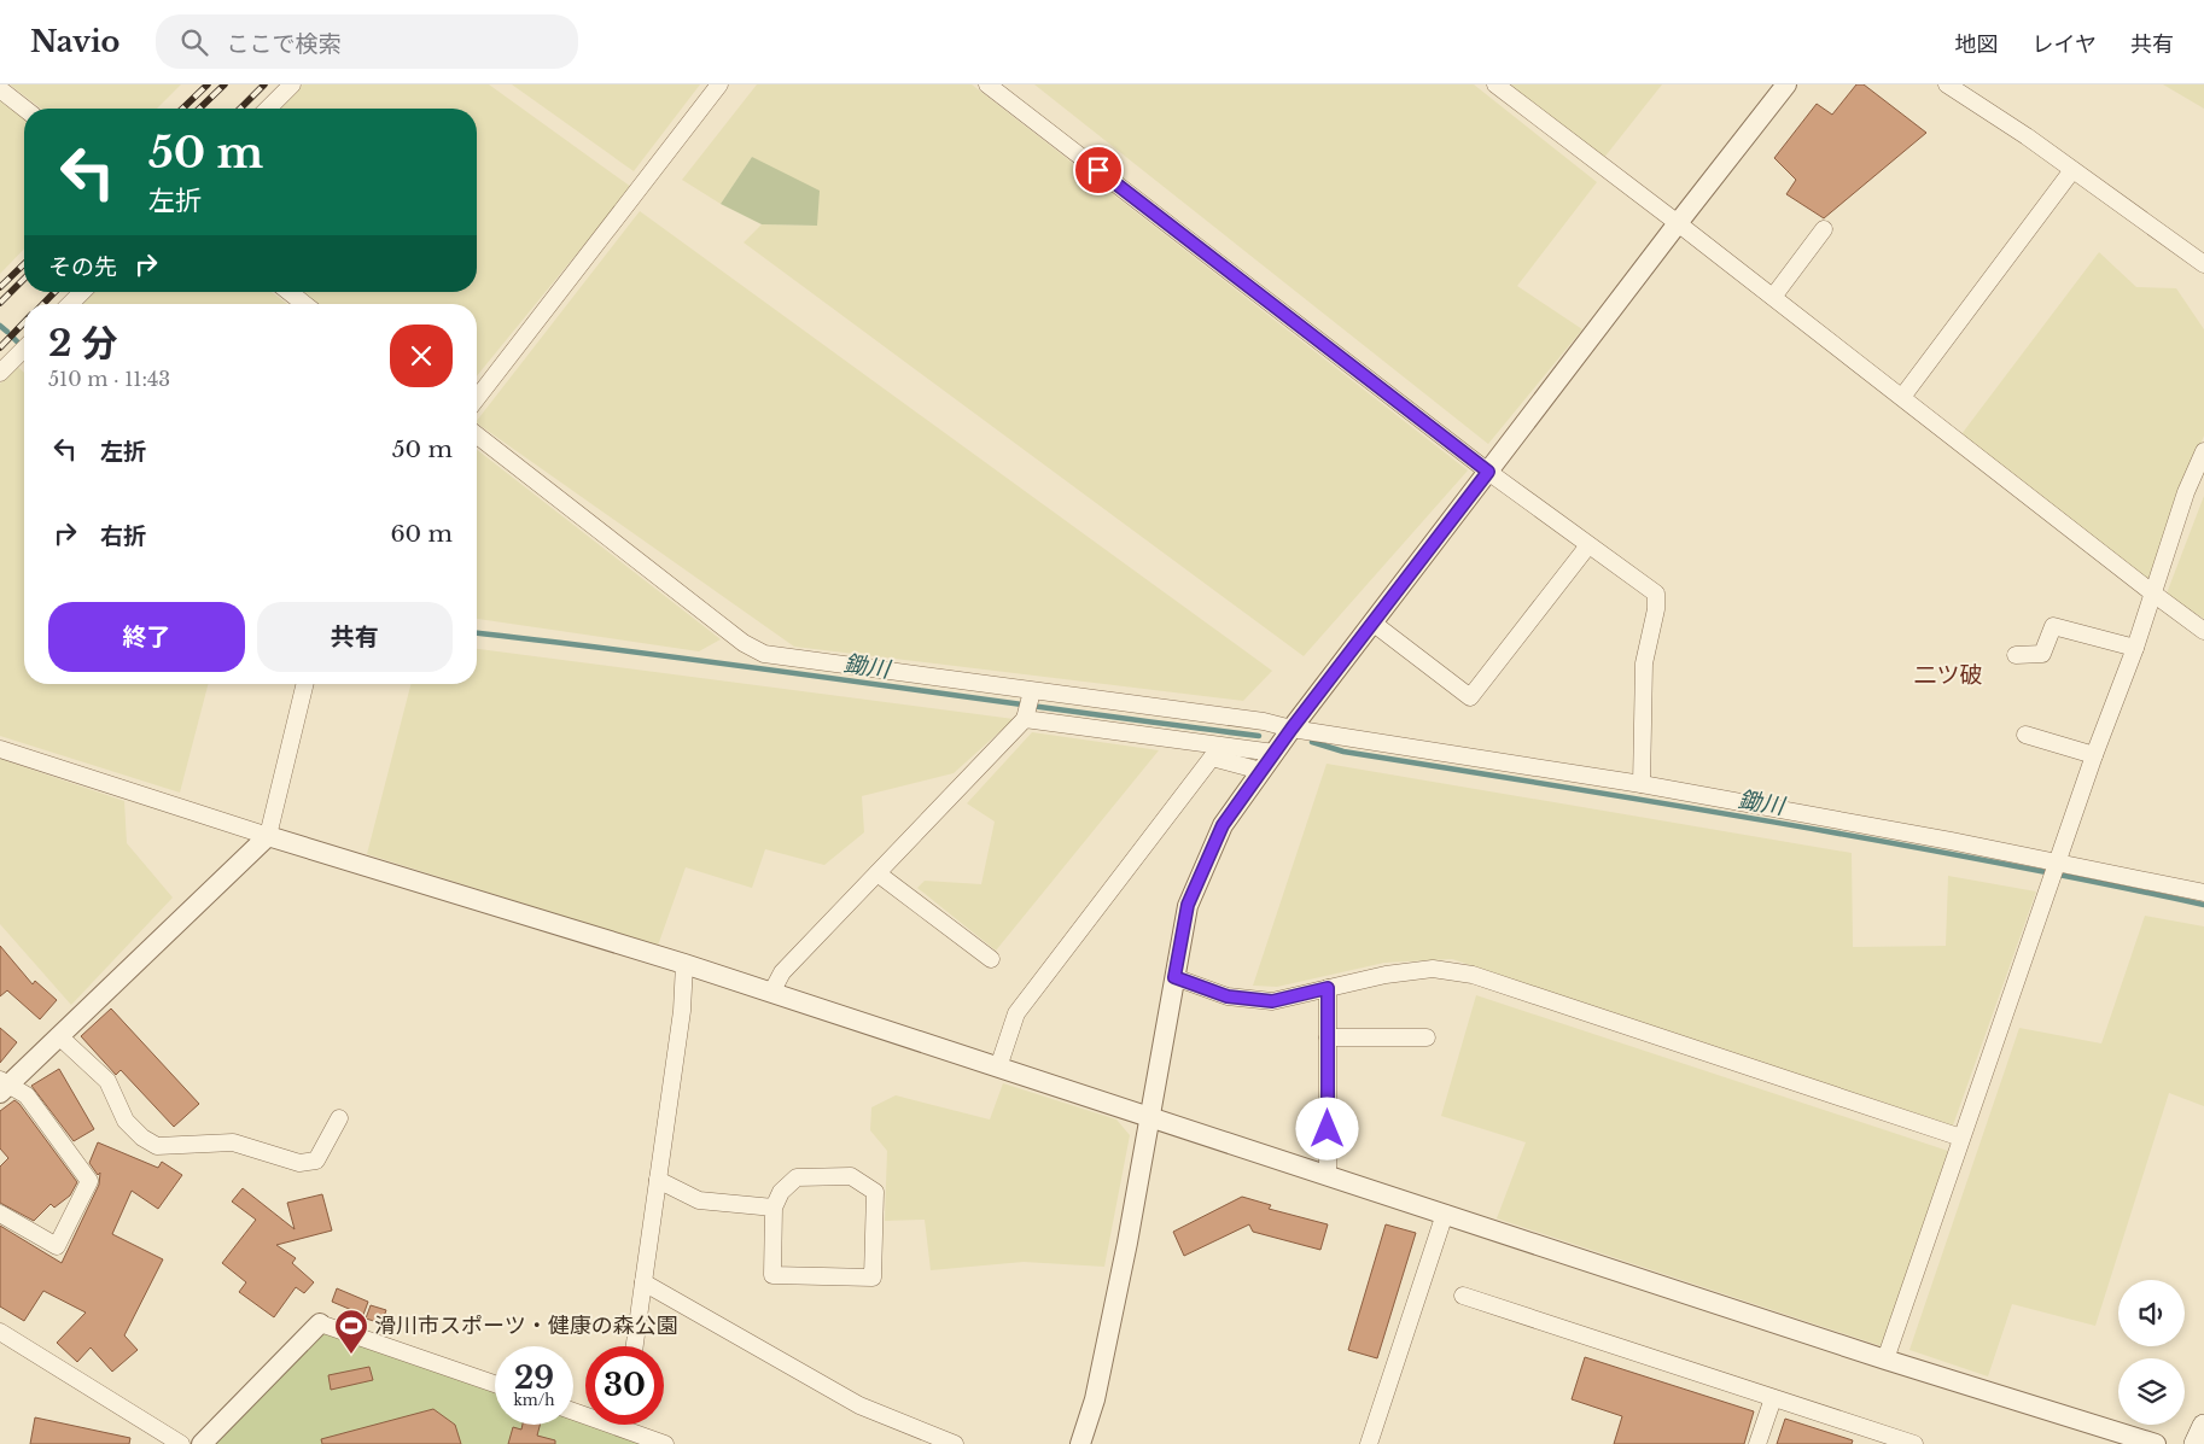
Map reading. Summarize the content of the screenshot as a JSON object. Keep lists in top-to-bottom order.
{
  "districts": ["二ツ破"],
  "water": ["鋤川"],
  "places": {
    "sports": ["滑川市スポーツ・健康の森公園"]
  },
  "page": {
    "header": "Navio",
    "search": "ここで検索",
    "nav": ["地図", "レイヤ", "共有"],
    "turn": ["50 m", "左折"],
    "then": "その先",
    "heading": ["2 分", "510 m · 11:43"],
    "list": [
      {
        "name": "左折",
        "value": "50 m"
      },
      {
        "name": "右折",
        "value": "60 m"
      }
    ],
    "buttons": ["終了", "共有"],
    "speed": "29 km/h",
    "limit": "30"
  }
}
